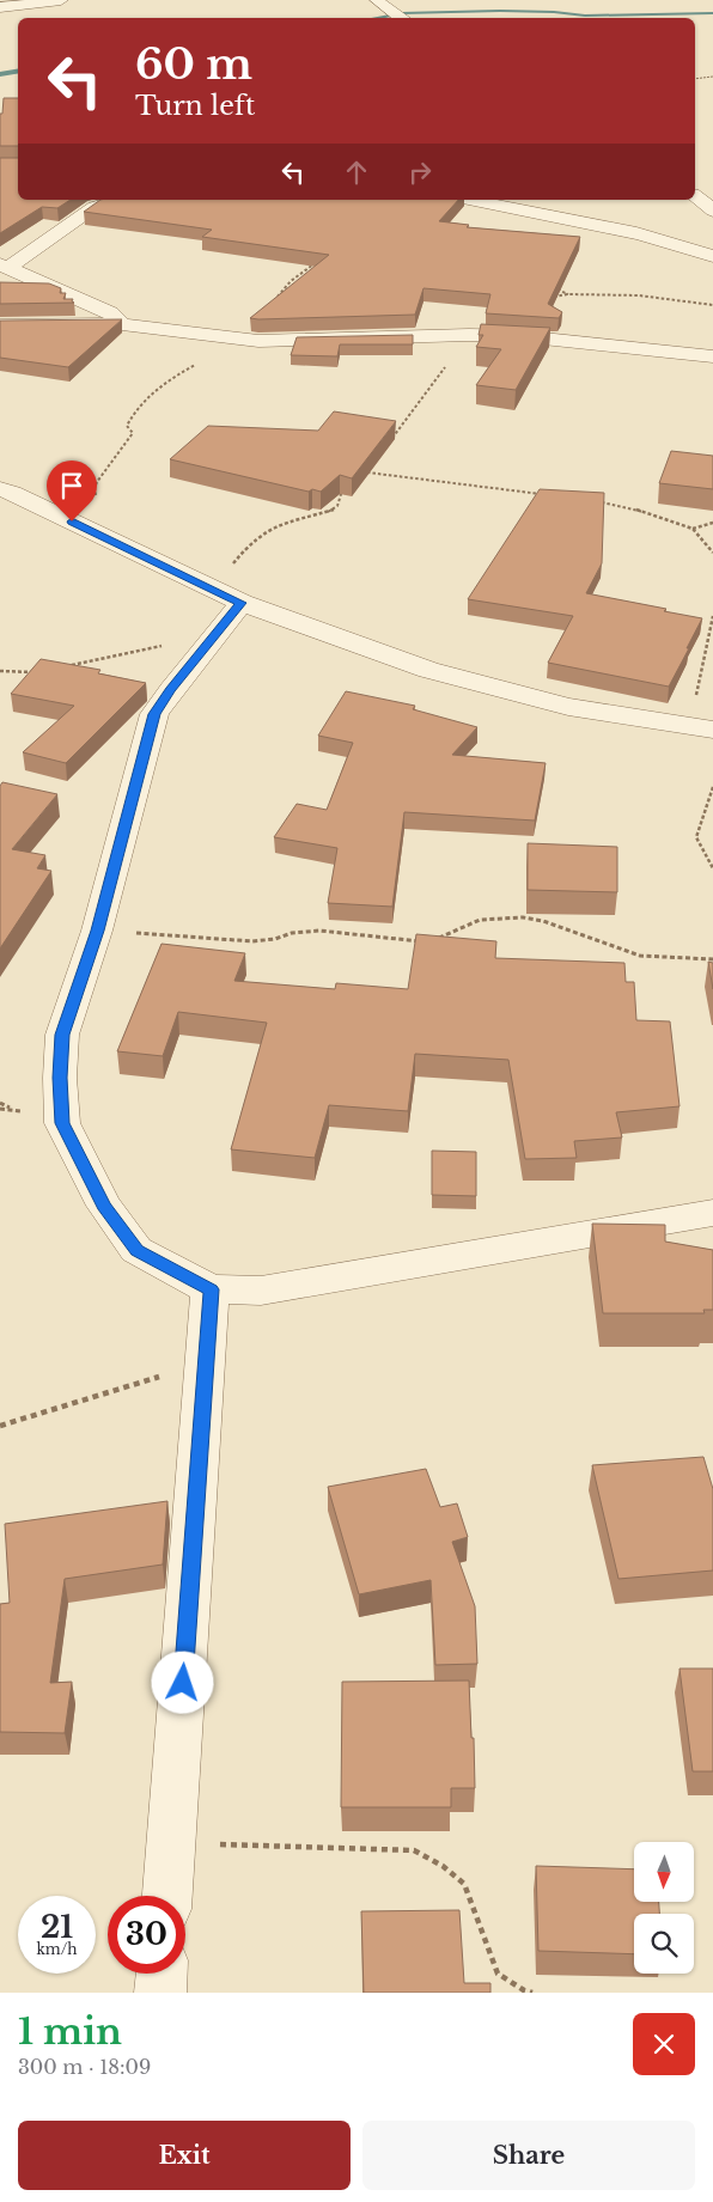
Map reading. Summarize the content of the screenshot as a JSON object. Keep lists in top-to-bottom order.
{
  "north": "bottom",
  "page": {
    "turn": ["60 m", "Turn left"],
    "speed": "21 km/h",
    "limit": "30",
    "heading": ["1 min", "300 m · 18:09"],
    "buttons": ["Exit", "Share"]
  }
}
